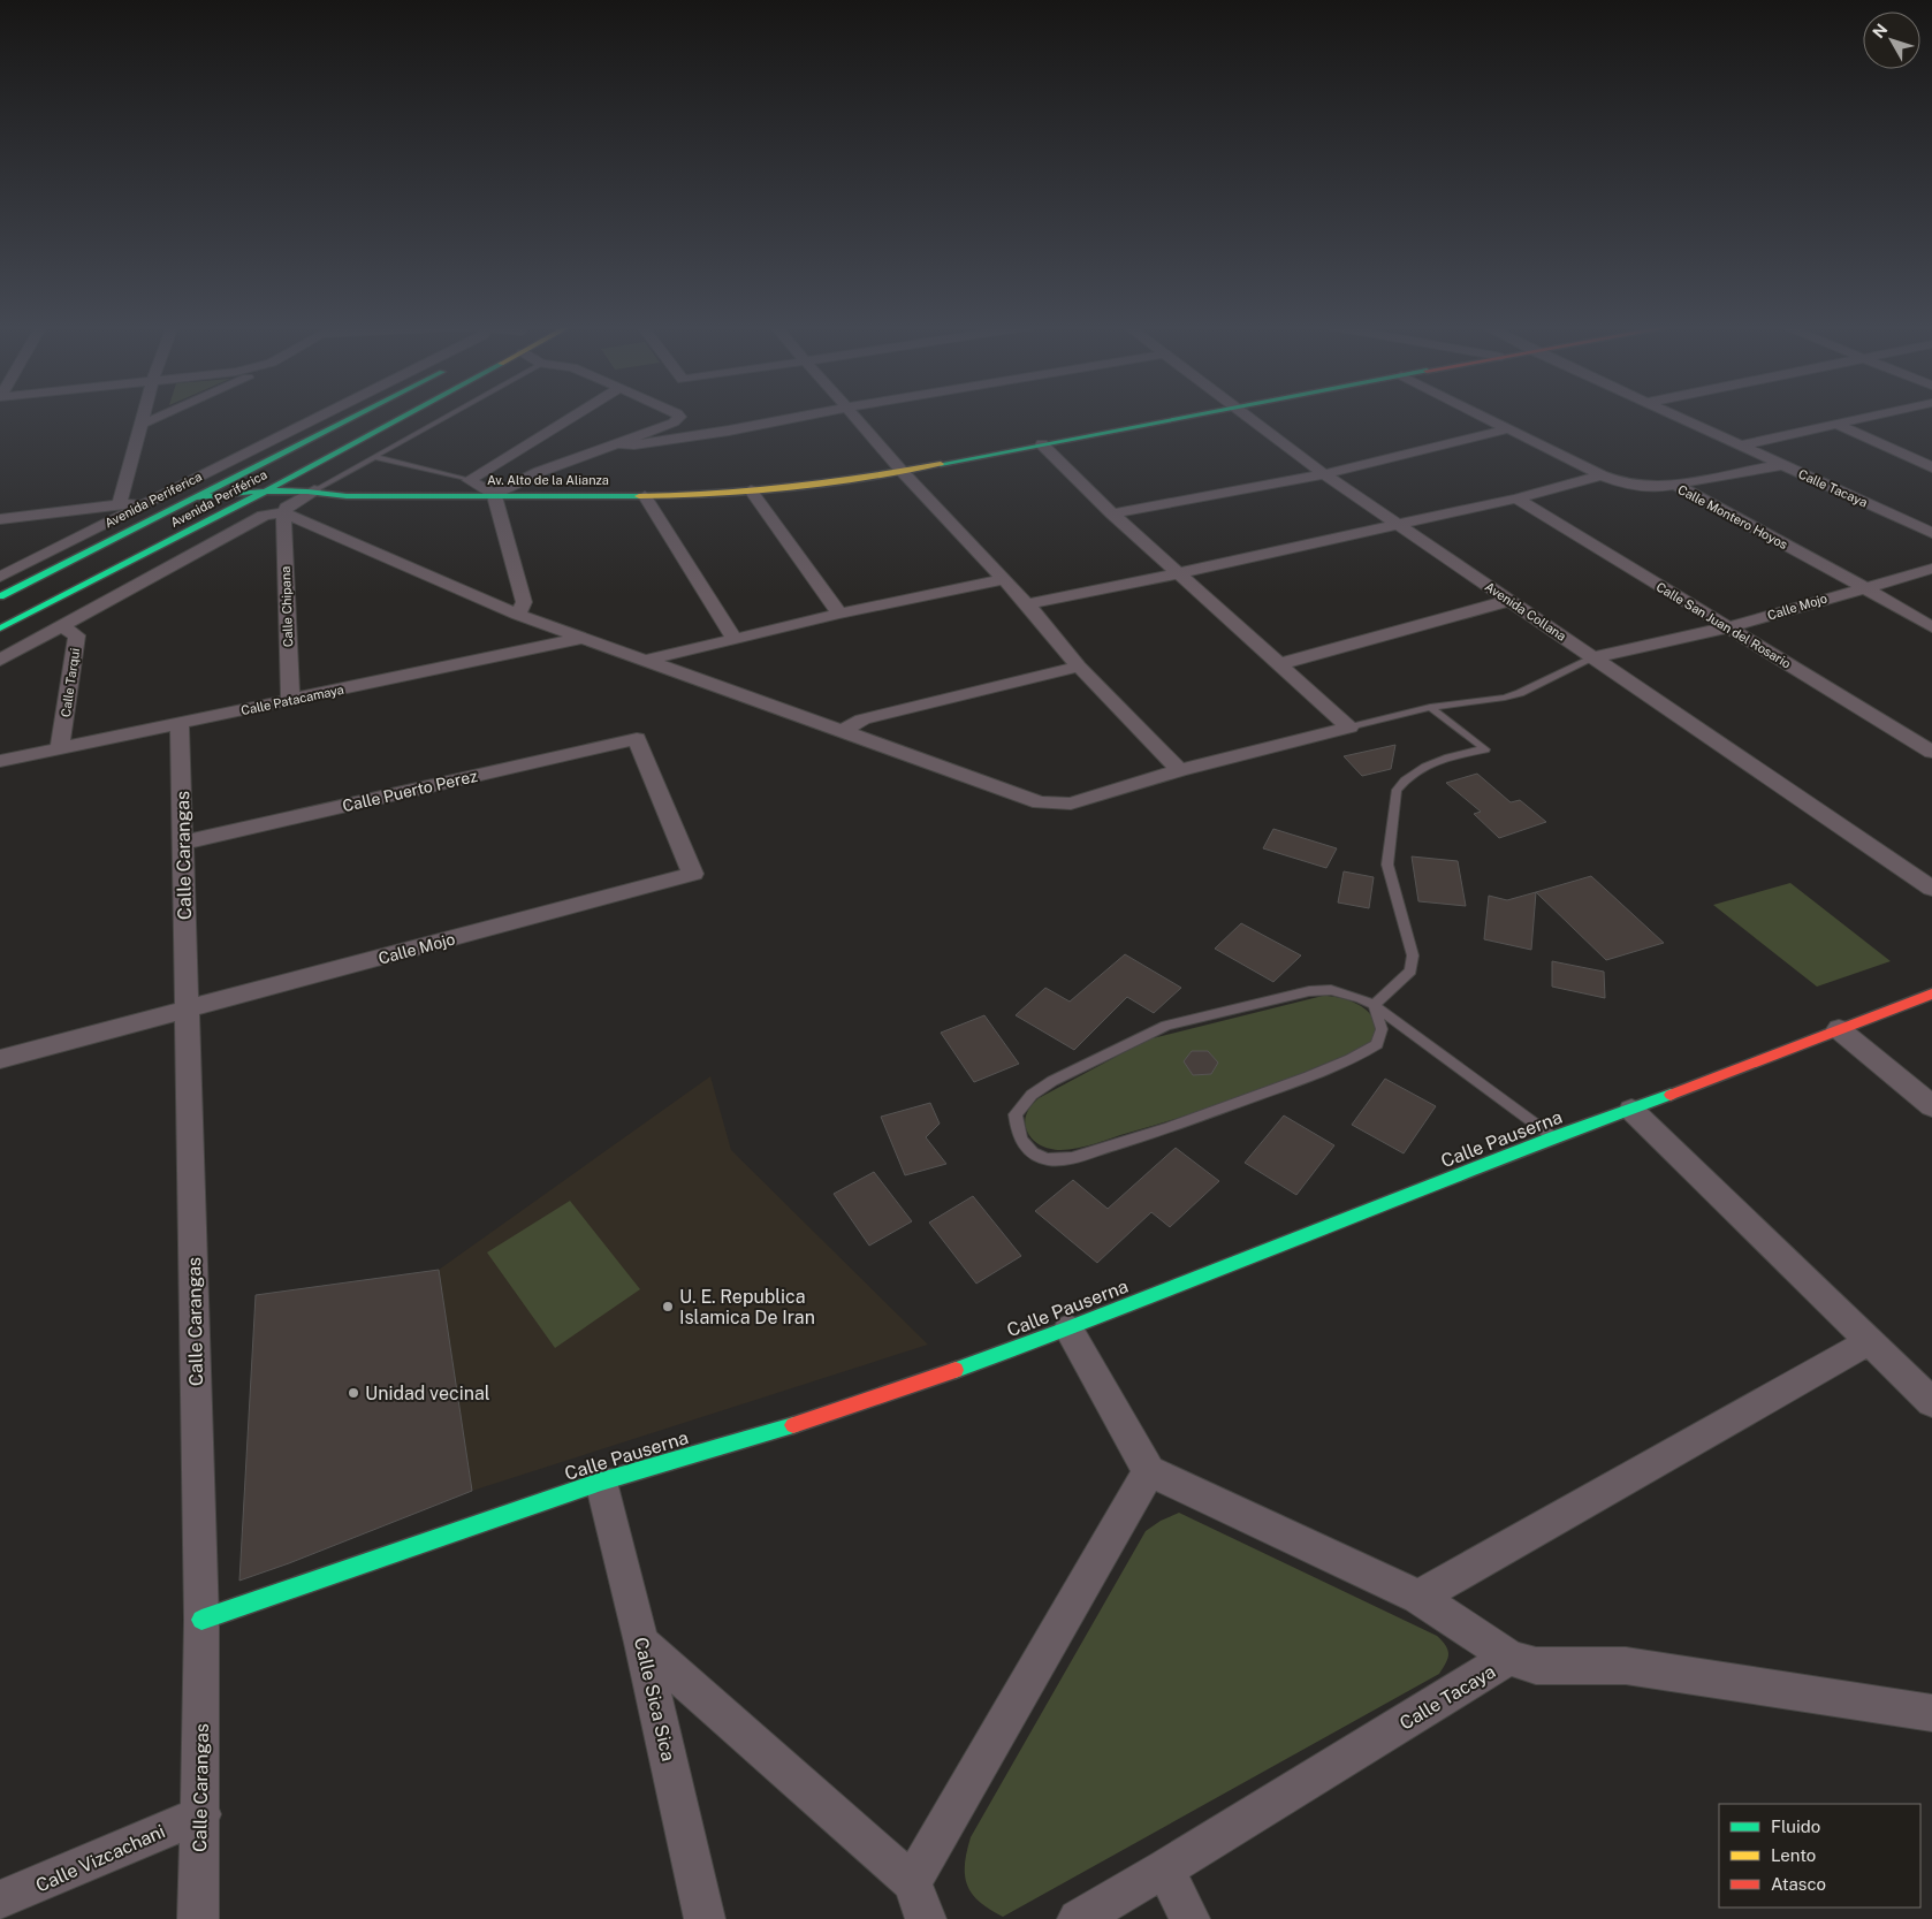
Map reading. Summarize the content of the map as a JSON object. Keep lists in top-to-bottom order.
{
  "streets": {
    "street": [
      "Av. Alto de la Alianza",
      "Calle Tacaya",
      "Avenida Periférica",
      "Avenida Periferica",
      "Calle Montero Hoyos",
      "Calle Chipana",
      "Calle Mojo",
      "Avenida Collana",
      "Calle San Juan del Rosario",
      "Calle Tarqui",
      "Calle Patacamaya",
      "Calle Puerto Perez",
      "Calle Carangas",
      "Calle Pauserna",
      "Calle Sica Sica",
      "Calle Vizcachani"
    ]
  },
  "crossings": [
    ["Av. Alto de la Alianza", "Avenida Periférica"],
    ["Calle Montero Hoyos", "Calle Mojo"],
    ["Calle Chipana", "Calle Patacamaya"],
    ["Calle Mojo", "Avenida Collana"],
    ["Calle Mojo", "Calle San Juan del Rosario"],
    ["Calle Mojo", "Calle Puerto Perez"],
    ["Calle Mojo", "Calle Carangas"],
    ["Calle Tarqui", "Calle Patacamaya"],
    ["Calle Patacamaya", "Calle Carangas"],
    ["Calle Puerto Perez", "Calle Carangas"],
    ["Calle Carangas", "Calle Pauserna"],
    ["Calle Carangas", "Calle Vizcachani"],
    ["Calle Pauserna", "Calle Sica Sica"]
  ],
  "places": ["U. E. Republica Islamica De Iran", "Unidad vecinal"],
  "legend": ["Fluido", "Lento", "Atasco"],
  "north": "top left"
}
